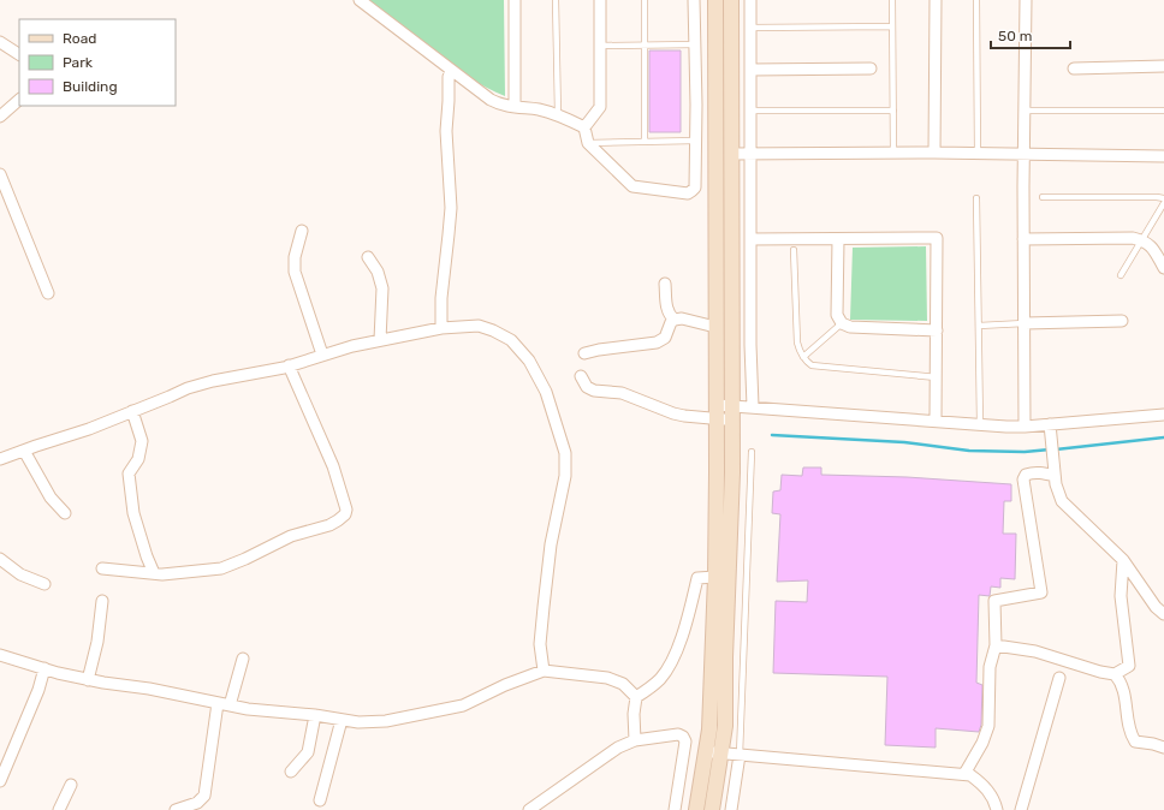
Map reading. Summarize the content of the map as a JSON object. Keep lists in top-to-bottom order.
{
  "legend": ["Road", "Park", "Building"],
  "scale_bar": "50 m"
}
